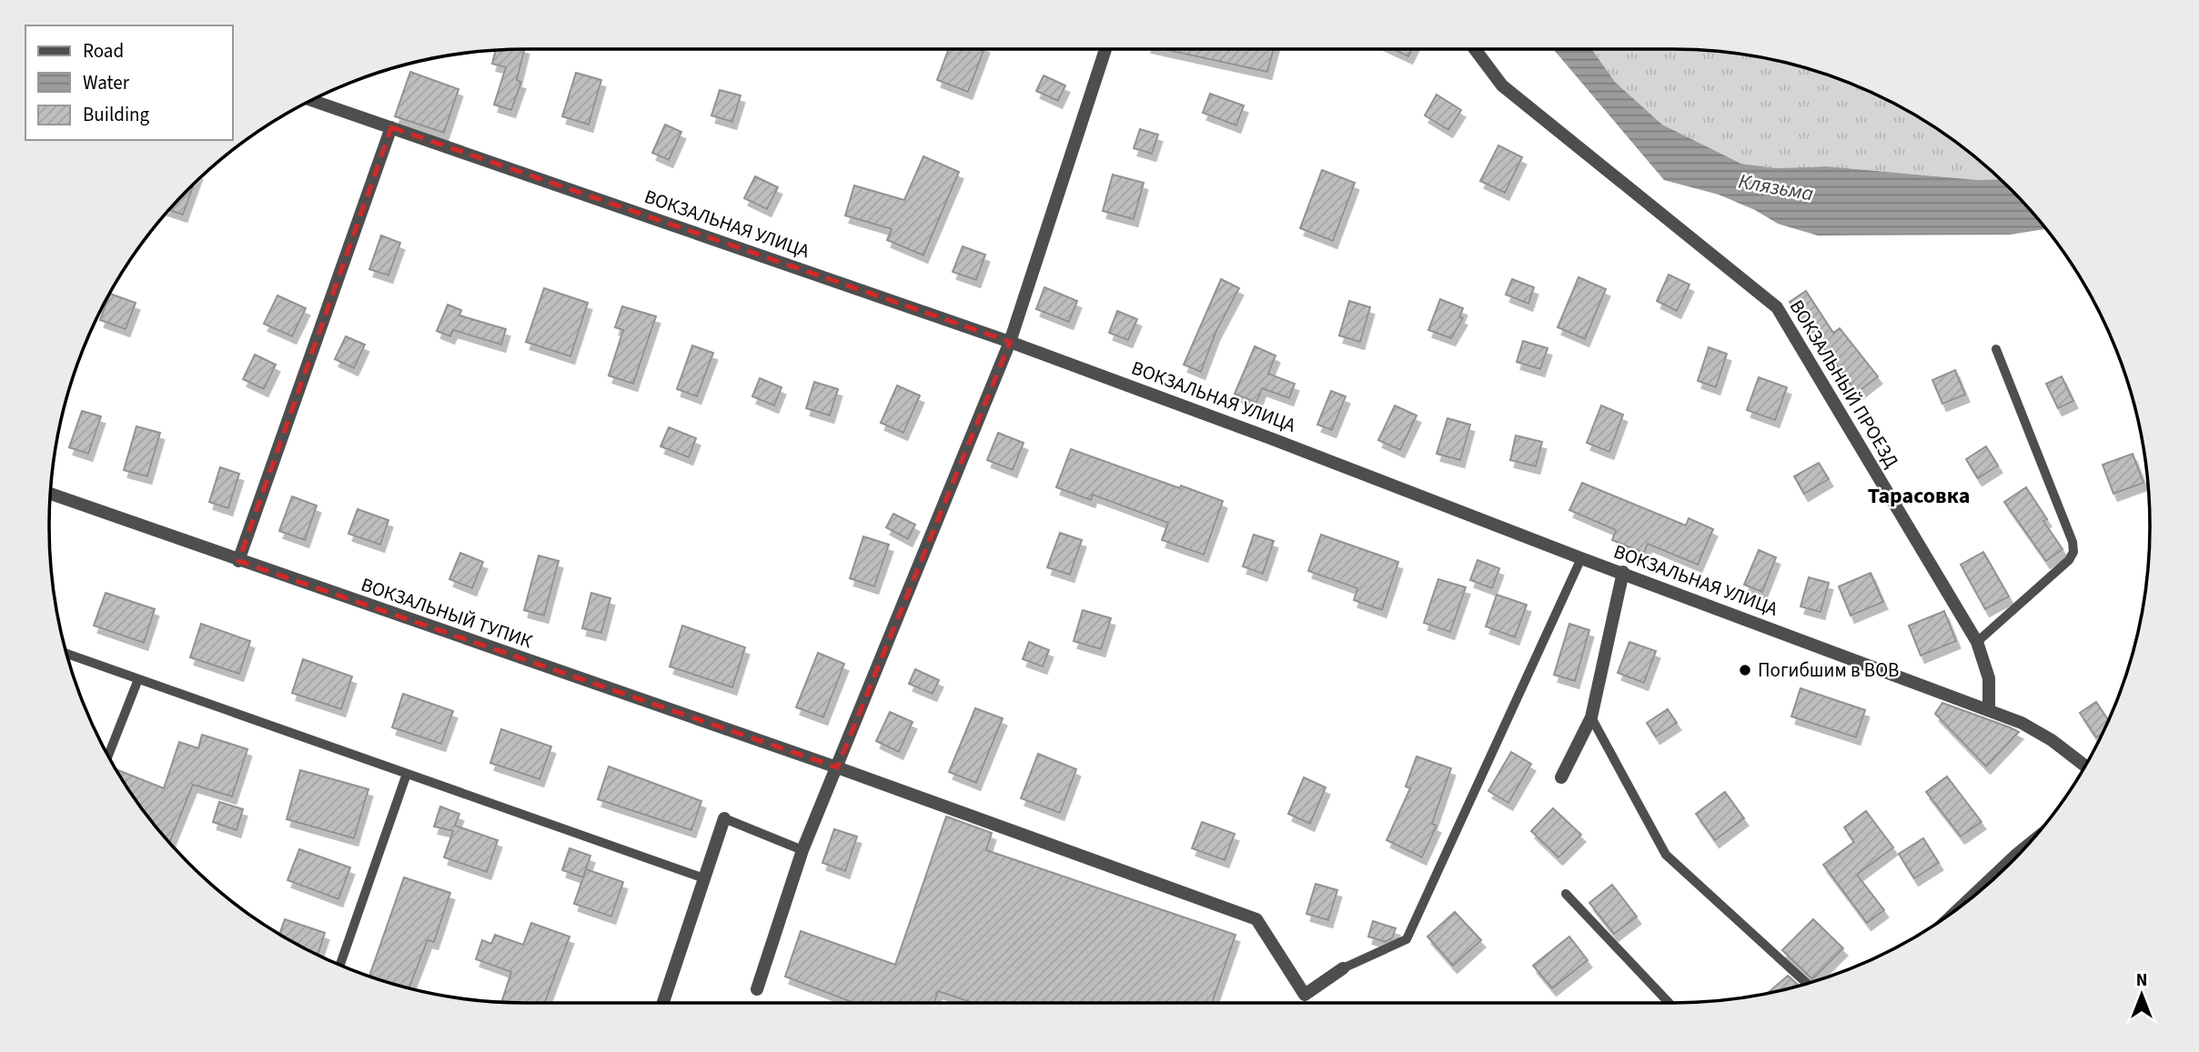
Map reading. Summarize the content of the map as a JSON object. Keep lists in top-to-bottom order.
{
  "streets": {
    "street": ["ВОКЗАЛЬНАЯ УЛИЦА", "ВОКЗАЛЬНЫЙ ПРОЕЗД", "ВОКЗАЛЬНЫЙ ТУПИК"]
  },
  "crossings": [
    ["ВОКЗАЛЬНАЯ УЛИЦА", "ВОКЗАЛЬНЫЙ ПРОЕЗД"]
  ],
  "districts": ["Тарасовка"],
  "water": ["Клязьма"],
  "places": ["Погибшим в ВОВ"],
  "legend": ["Road", "Water", "Building"],
  "north": "top"
}
